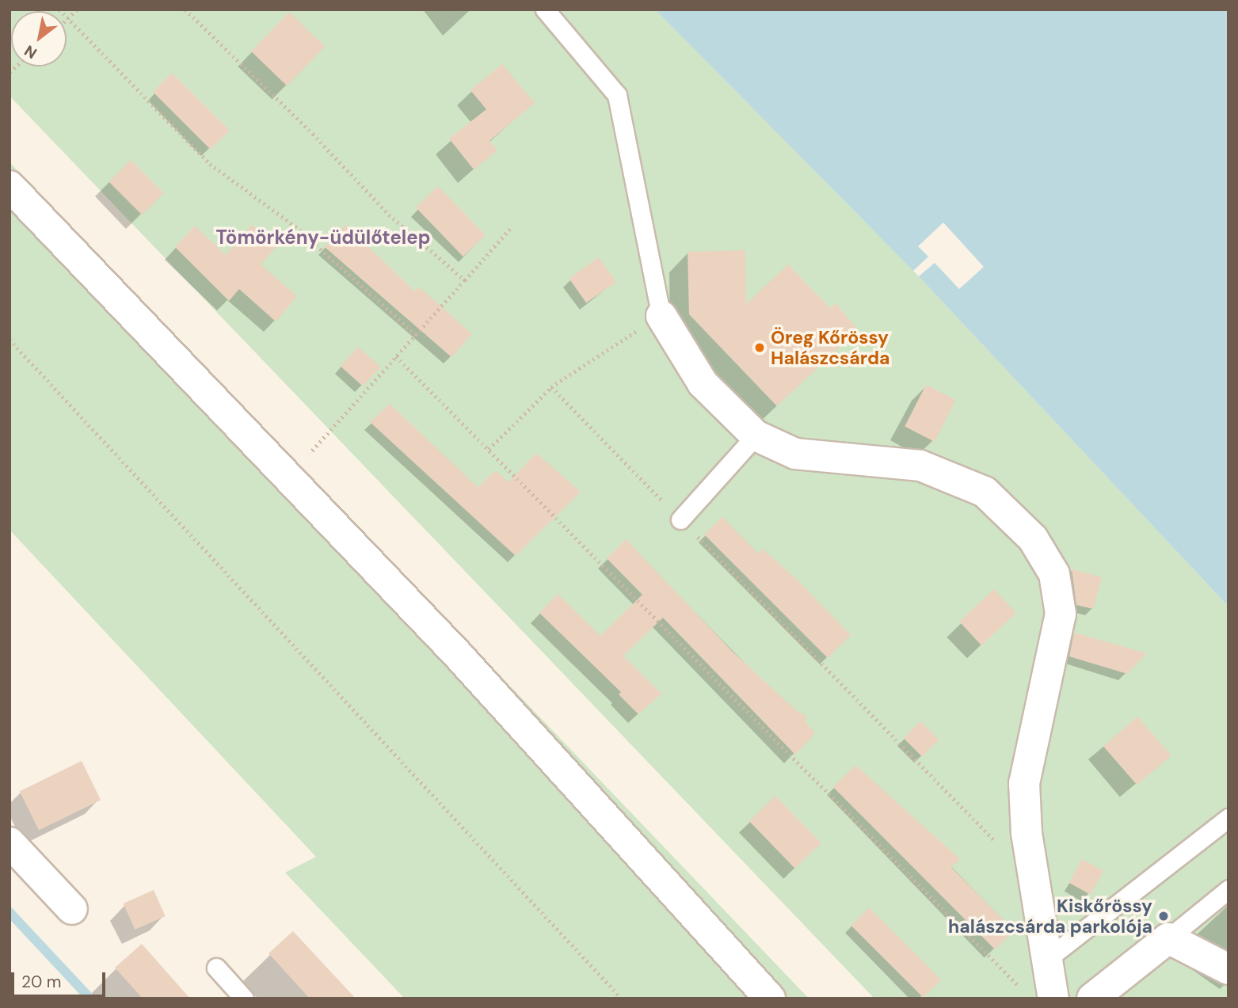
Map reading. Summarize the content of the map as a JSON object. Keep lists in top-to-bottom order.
{
  "districts": ["Tömörkény-üdülőtelep"],
  "places": ["Öreg Kőrössy Halászcsárda", "Kiskőrössy halászcsárda parkolója"],
  "scale_bar": "20 m",
  "north": "bottom left"
}
